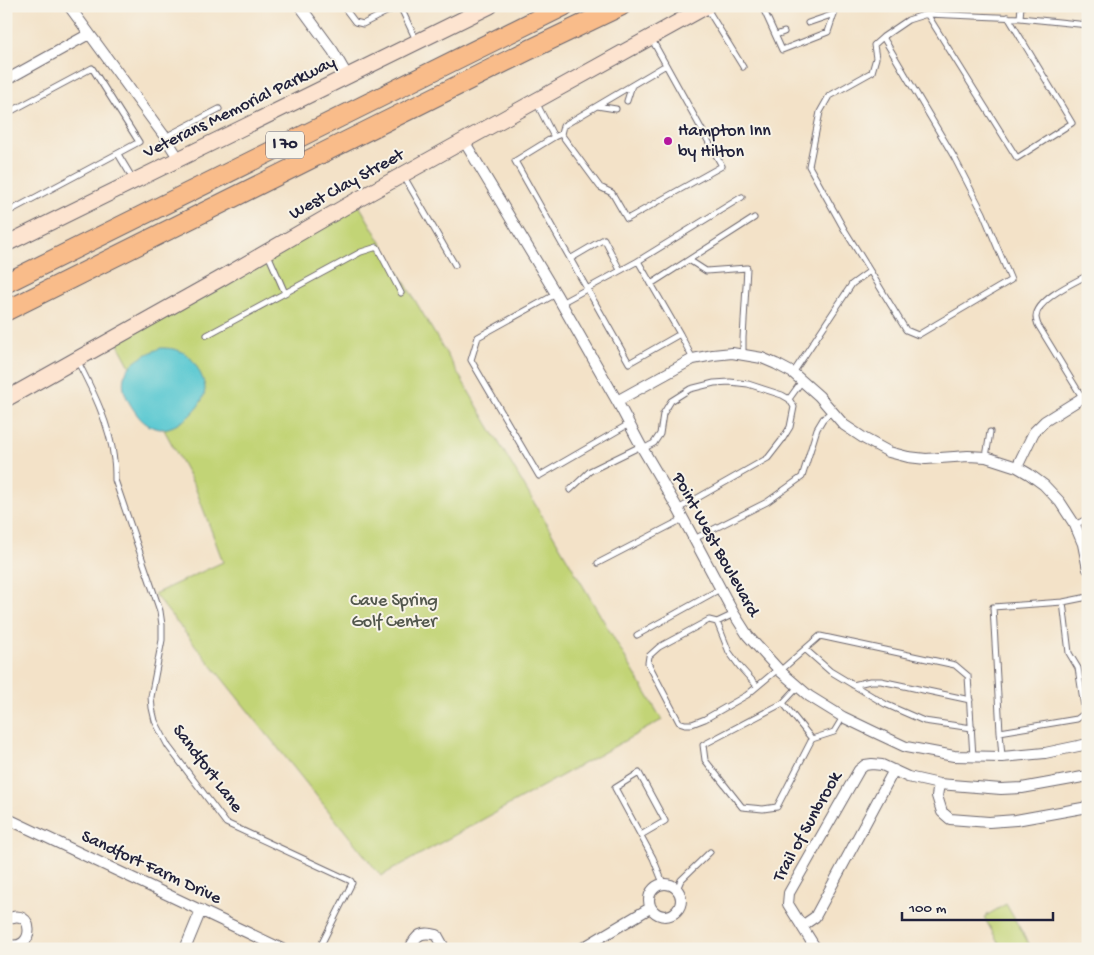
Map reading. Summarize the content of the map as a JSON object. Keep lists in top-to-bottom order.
{
  "streets": {
    "highway": ["I 70"],
    "street": [
      "Veterans Memorial Parkway",
      "West Clay Street",
      "Point West Boulevard",
      "Trail of Sunbrook",
      "Sandfort Farm Drive"
    ],
    "lane": ["Sandfort Lane"]
  },
  "crossings": [
    ["West Clay Street", "Point West Boulevard"],
    ["West Clay Street", "Sandfort Lane"]
  ],
  "parks": ["Cave Spring Golf Center"],
  "places": ["Hampton Inn by Hilton"],
  "scale_bar": "100 m"
}
